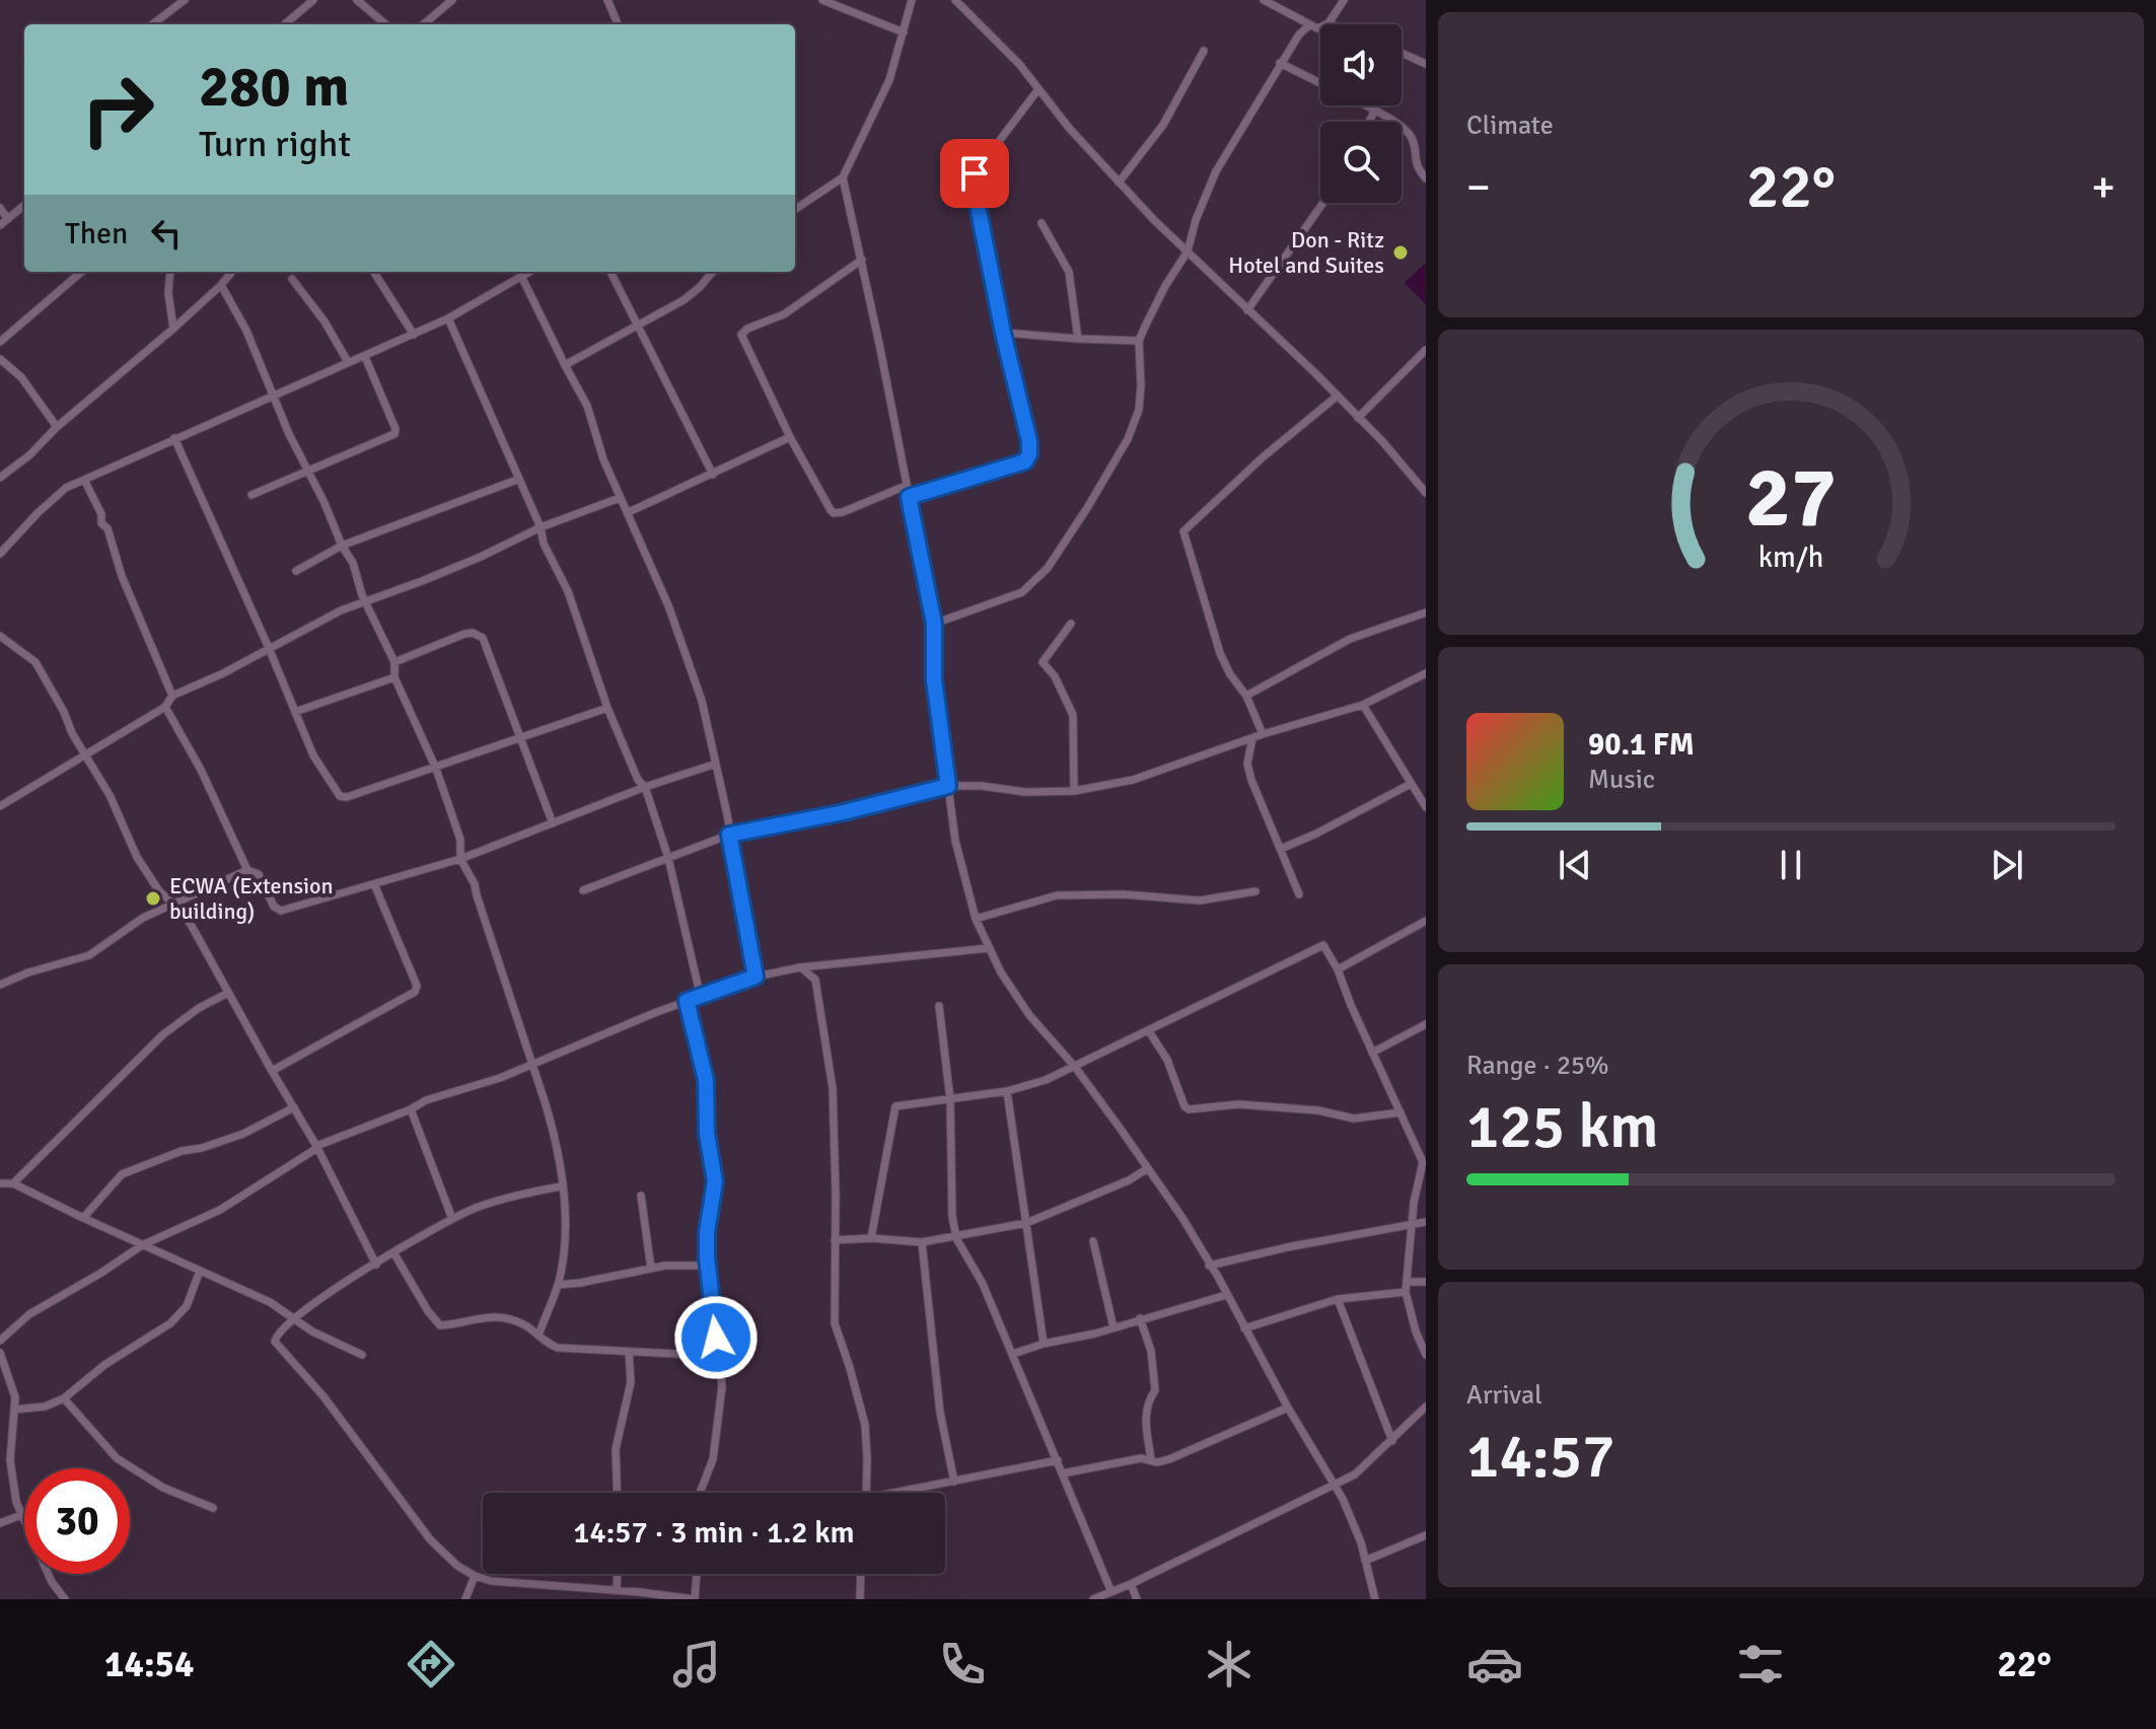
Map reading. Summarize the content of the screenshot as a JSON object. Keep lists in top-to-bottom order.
{
  "places": ["Don - Ritz Hotel and Suites", "ECWA (Extension building)"],
  "page": {
    "tile": [
      "Climate",
      ["Range · 25%", "125 km"],
      ["Arrival", "14:57"]
    ],
    "turn": ["280 m", "Turn right"],
    "heat": ["−", "22°", "+"],
    "then": "Then",
    "song": ["90.1 FM", "Music"],
    "limit": "30",
    "trip": "14:57 · 3 min · 1.2 km",
    "tabs": ["14:54", "22°"],
    "gauge": ["27", "km/h"]
  }
}
